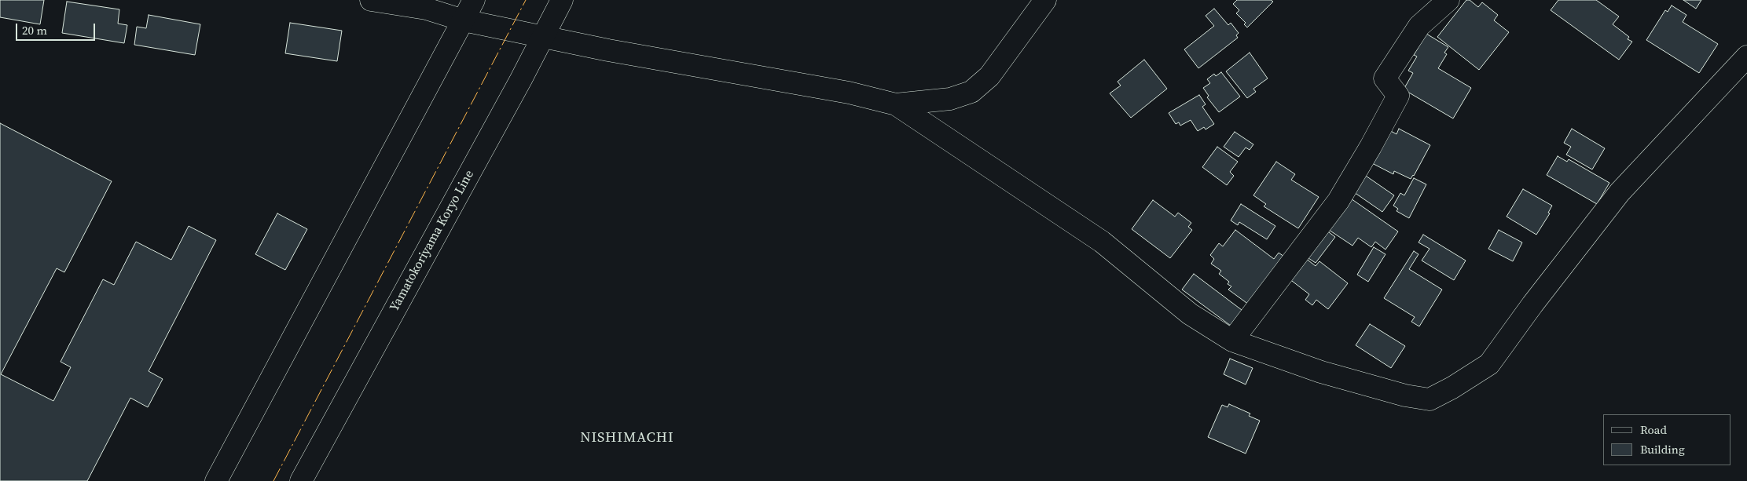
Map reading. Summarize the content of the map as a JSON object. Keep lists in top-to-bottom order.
{
  "streets": {
    "street": ["Yamatokoriyama Koryo Line"]
  },
  "districts": ["NISHIMACHI"],
  "legend": ["Road", "Building"],
  "scale_bar": "20 m"
}
